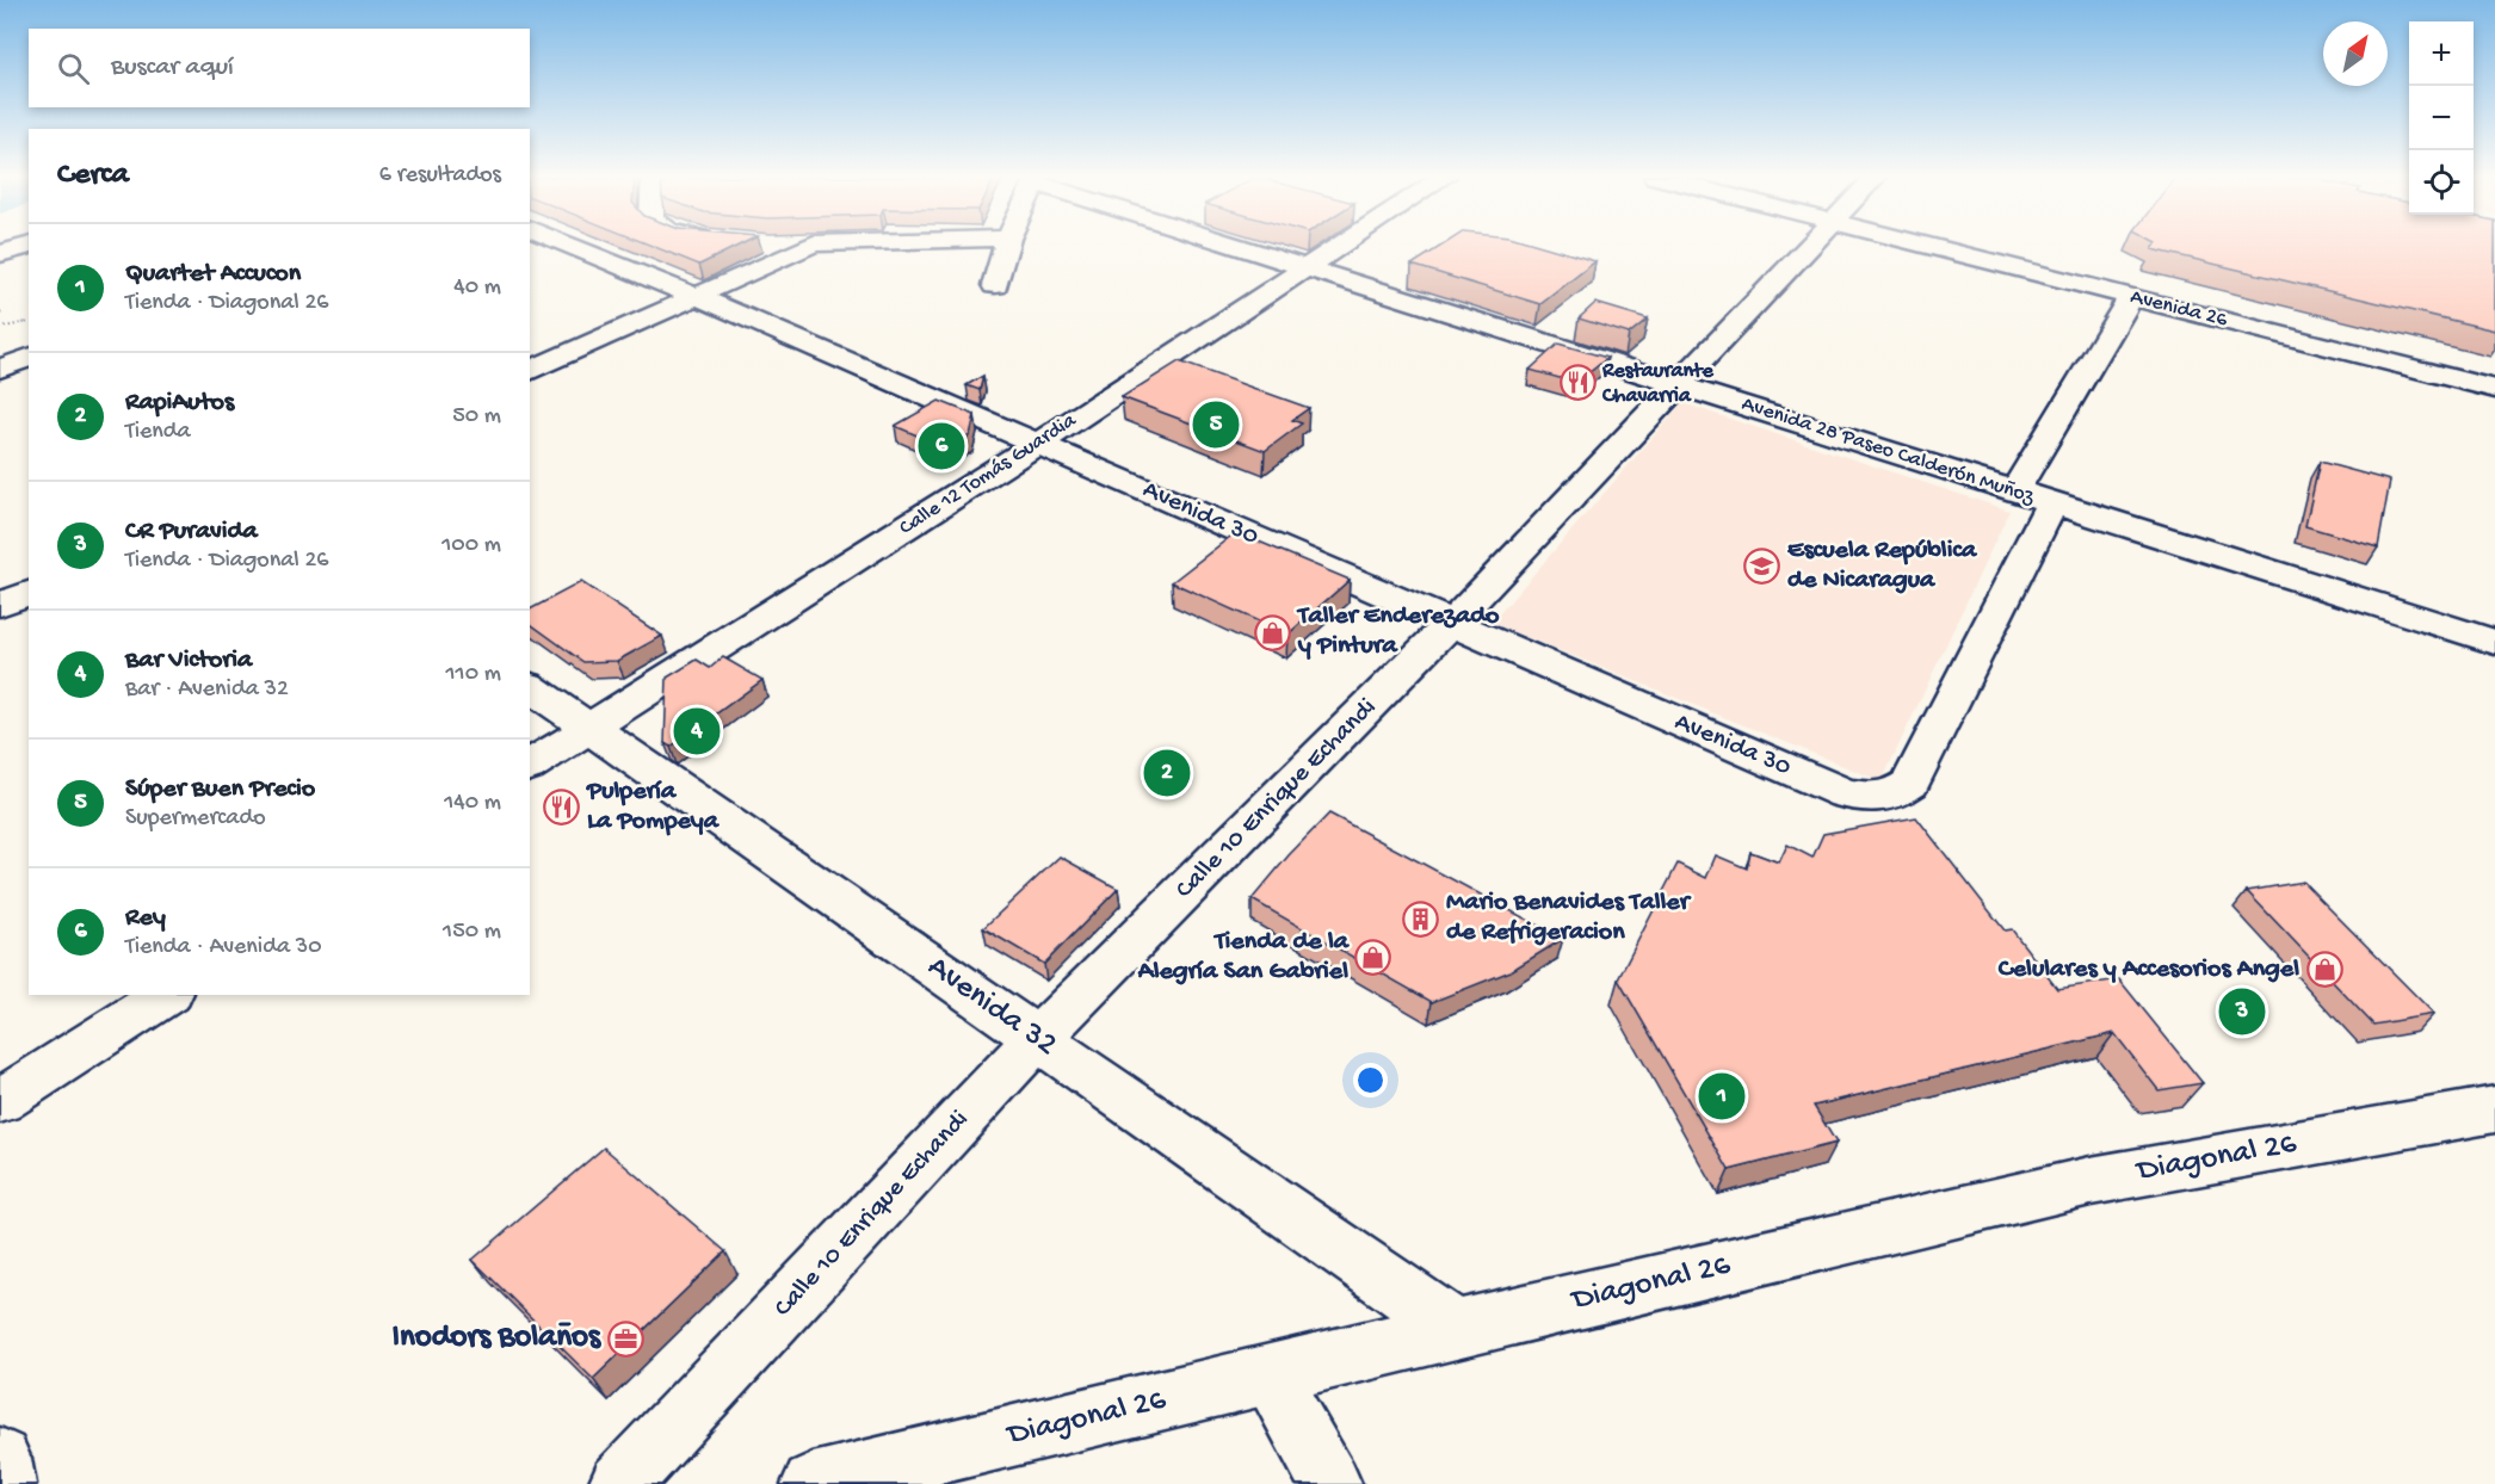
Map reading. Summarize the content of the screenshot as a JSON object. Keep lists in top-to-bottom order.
{
  "streets": {
    "street": [
      "Avenida 26",
      "Avenida 28 Paseo Calderón Muñoz",
      "Calle 12 Tomás Guardia",
      "Avenida 30",
      "Calle 10 Enrique Echandi",
      "Avenida 32",
      "Diagonal 26"
    ]
  },
  "crossings": [
    ["Avenida 28 Paseo Calderón Muñoz", "Calle 12 Tomás Guardia"],
    ["Avenida 28 Paseo Calderón Muñoz", "Avenida 30"],
    ["Avenida 28 Paseo Calderón Muñoz", "Calle 10 Enrique Echandi"],
    ["Calle 12 Tomás Guardia", "Avenida 30"],
    ["Calle 12 Tomás Guardia", "Avenida 32"],
    ["Avenida 30", "Calle 10 Enrique Echandi"],
    ["Calle 10 Enrique Echandi", "Avenida 32"],
    ["Avenida 32", "Diagonal 26"]
  ],
  "places": {
    "restaurant": ["Restaurante Chavarria", "Pulpería La Pompeya"],
    "school or university": ["Escuela República de Nicaragua"],
    "shop": ["Taller Enderezado y Pintura", "Tienda de la Alegría San Gabriel", "Celulares y Accesorios Angel"],
    "building": ["Mario Benavides Taller de Refrigeracion"],
    "office": ["Inodors Bolaños"]
  },
  "north": "top right",
  "page": {
    "map_buttons": ["+", "−"],
    "search": "Buscar aquí",
    "heading": ["Cerca", "6 resultados"],
    "list": [
      {
        "mark": "1",
        "name": "Quartet Accucon",
        "note": "Tienda · Diagonal 26",
        "value": "40 m"
      },
      {
        "mark": "2",
        "name": "RapiAutos",
        "note": "Tienda",
        "value": "50 m"
      },
      {
        "mark": "3",
        "name": "CR Puravida",
        "note": "Tienda · Diagonal 26",
        "value": "100 m"
      },
      {
        "mark": "4",
        "name": "Bar Victoria",
        "note": "Bar · Avenida 32",
        "value": "110 m"
      },
      {
        "mark": "5",
        "name": "Súper Buen Precio",
        "note": "Supermercado",
        "value": "140 m"
      },
      {
        "mark": "6",
        "name": "Rey",
        "note": "Tienda · Avenida 30",
        "value": "150 m"
      }
    ],
    "pins": [
      "5",
      "6",
      "4",
      "2",
      "3",
      "1"
    ]
  }
}
